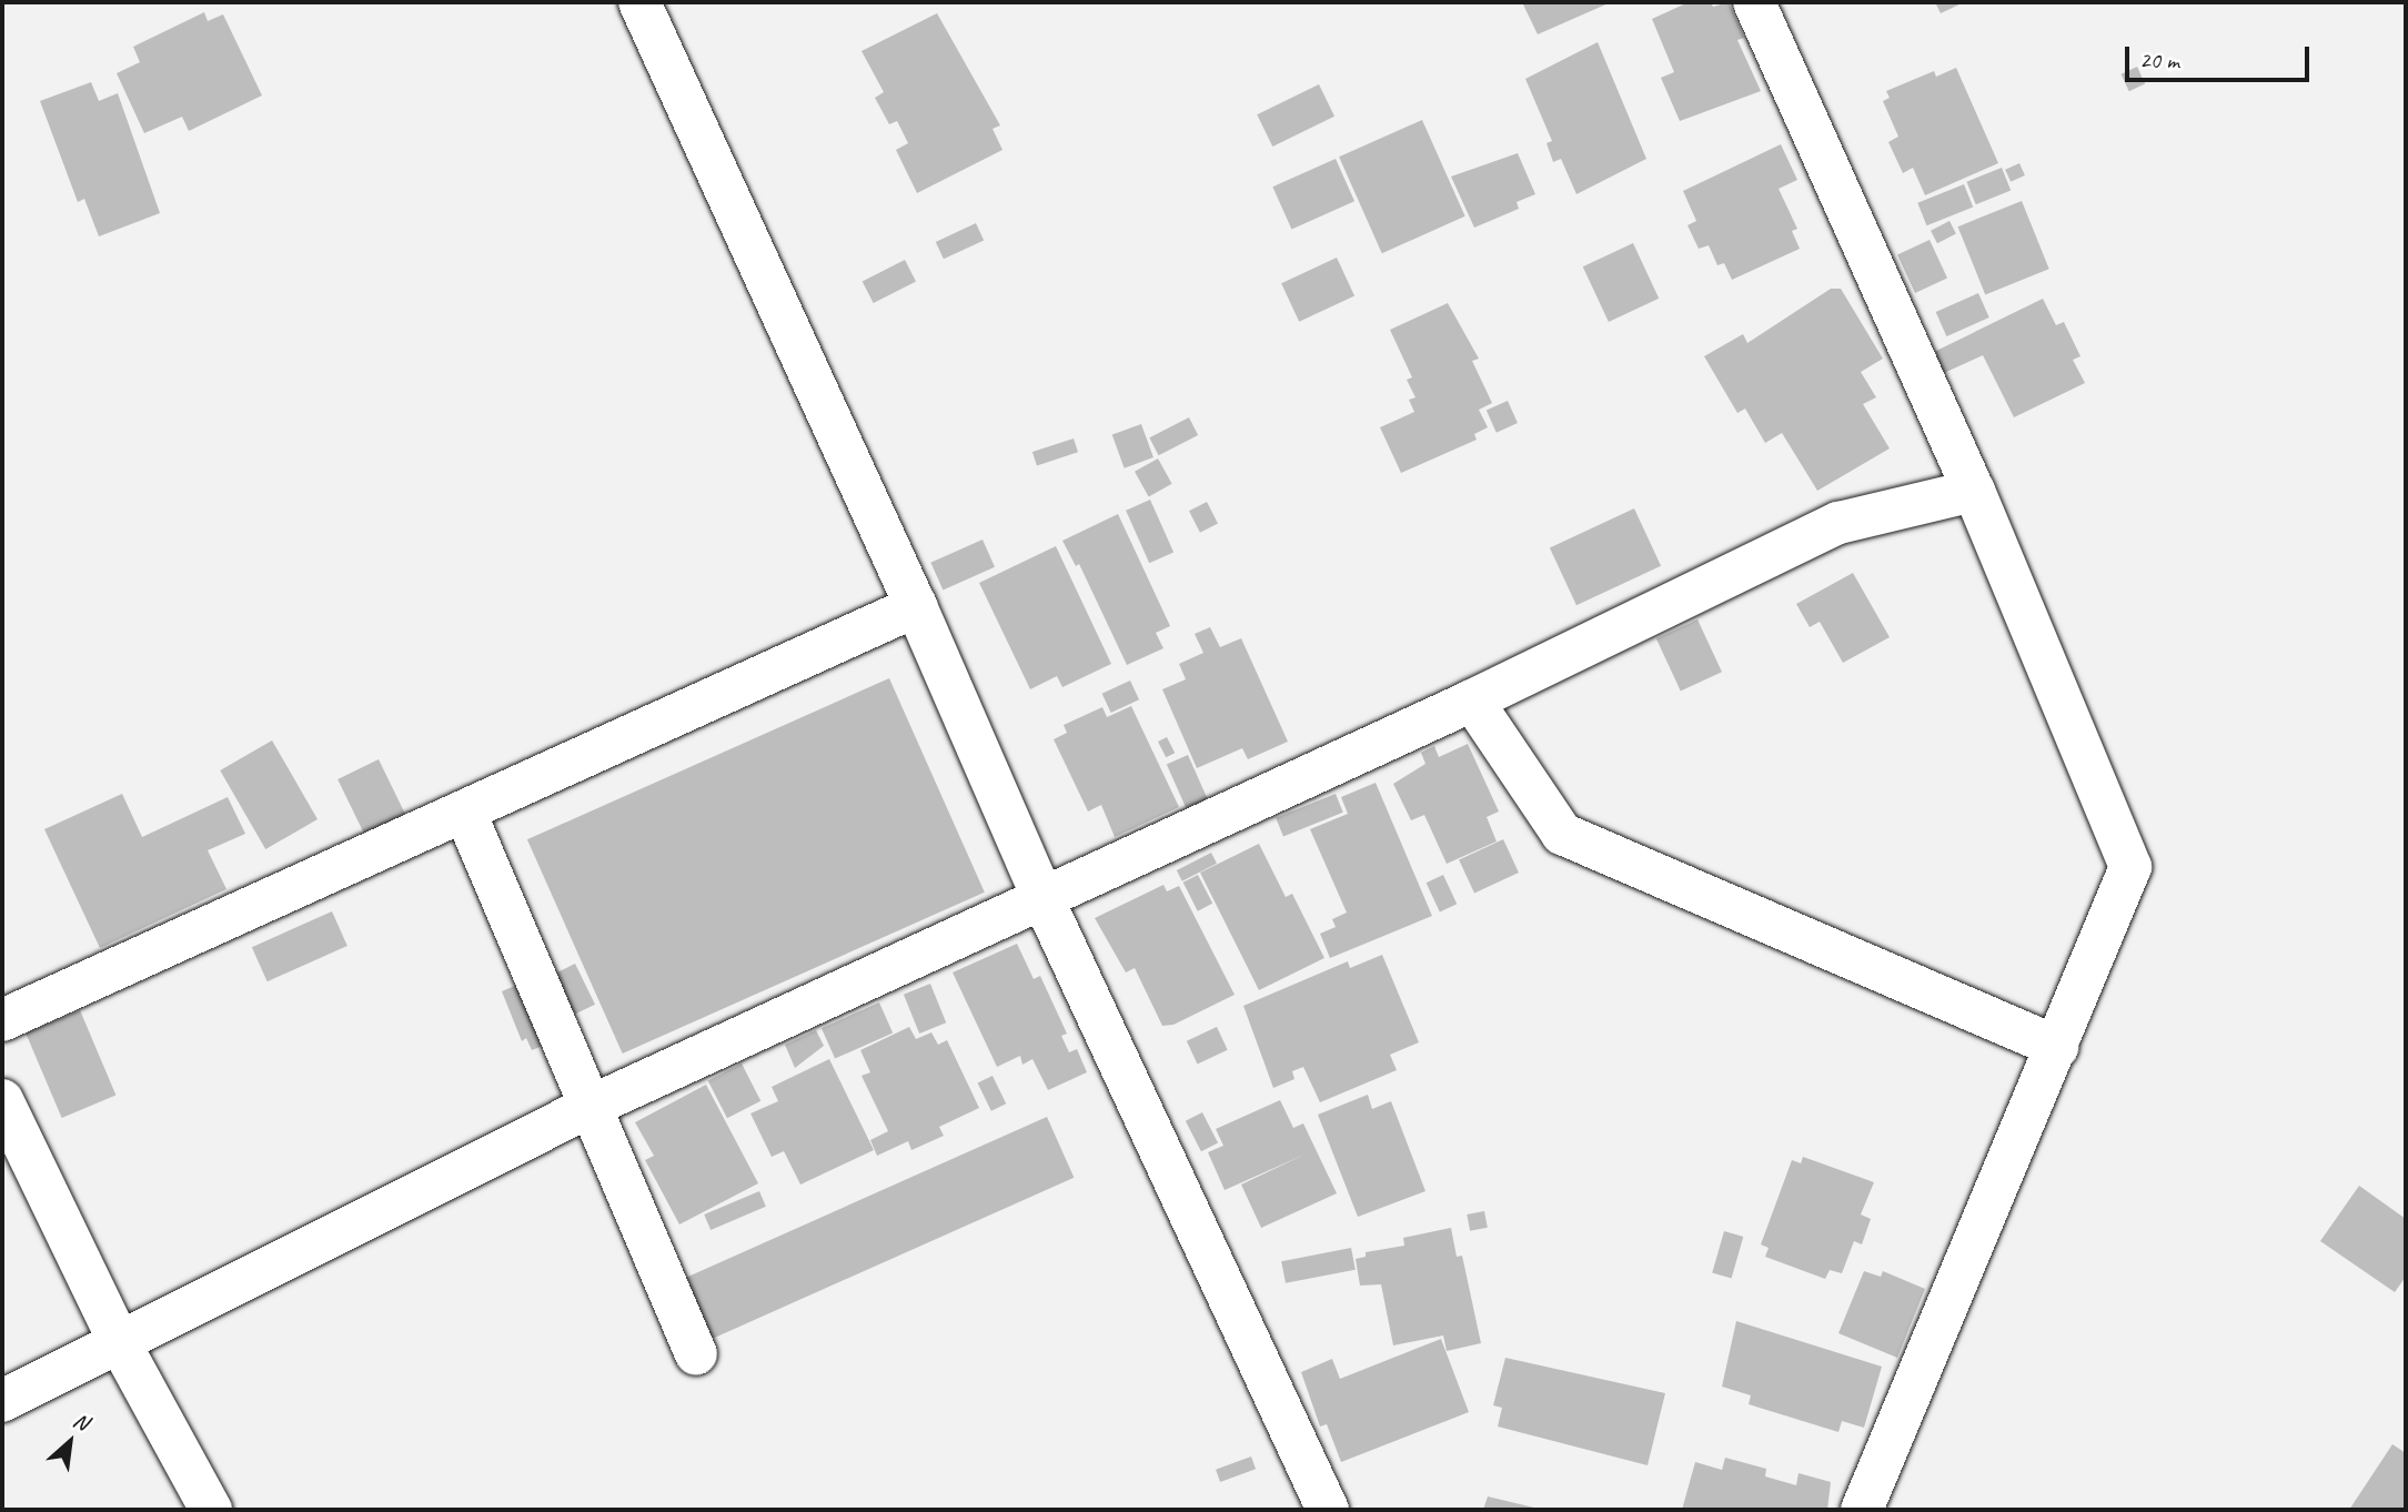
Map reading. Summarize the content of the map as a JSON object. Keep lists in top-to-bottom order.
{
  "scale_bar": "20 m",
  "north": "top right"
}
